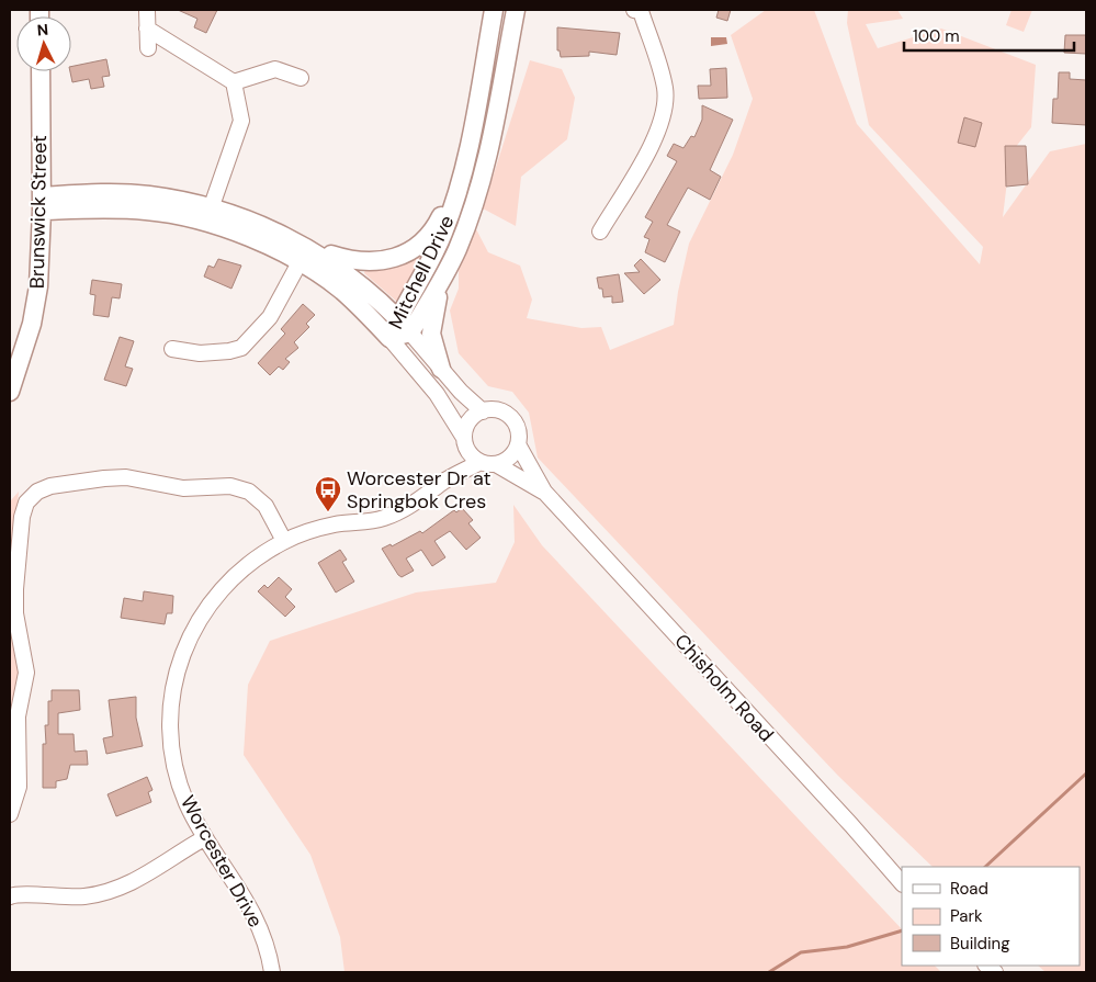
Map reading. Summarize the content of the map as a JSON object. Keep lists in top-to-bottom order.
{
  "streets": {
    "main road": ["Brunswick Street", "Mitchell Drive"],
    "street": ["Chisholm Road", "Worcester Drive"]
  },
  "crossings": [
    ["Chisholm Road", "Worcester Drive"]
  ],
  "places": {
    "bus stop": ["Worcester Dr at Springbok Cres"]
  },
  "legend": ["Road", "Park", "Building"],
  "scale_bar": "100 m",
  "north": "top"
}
